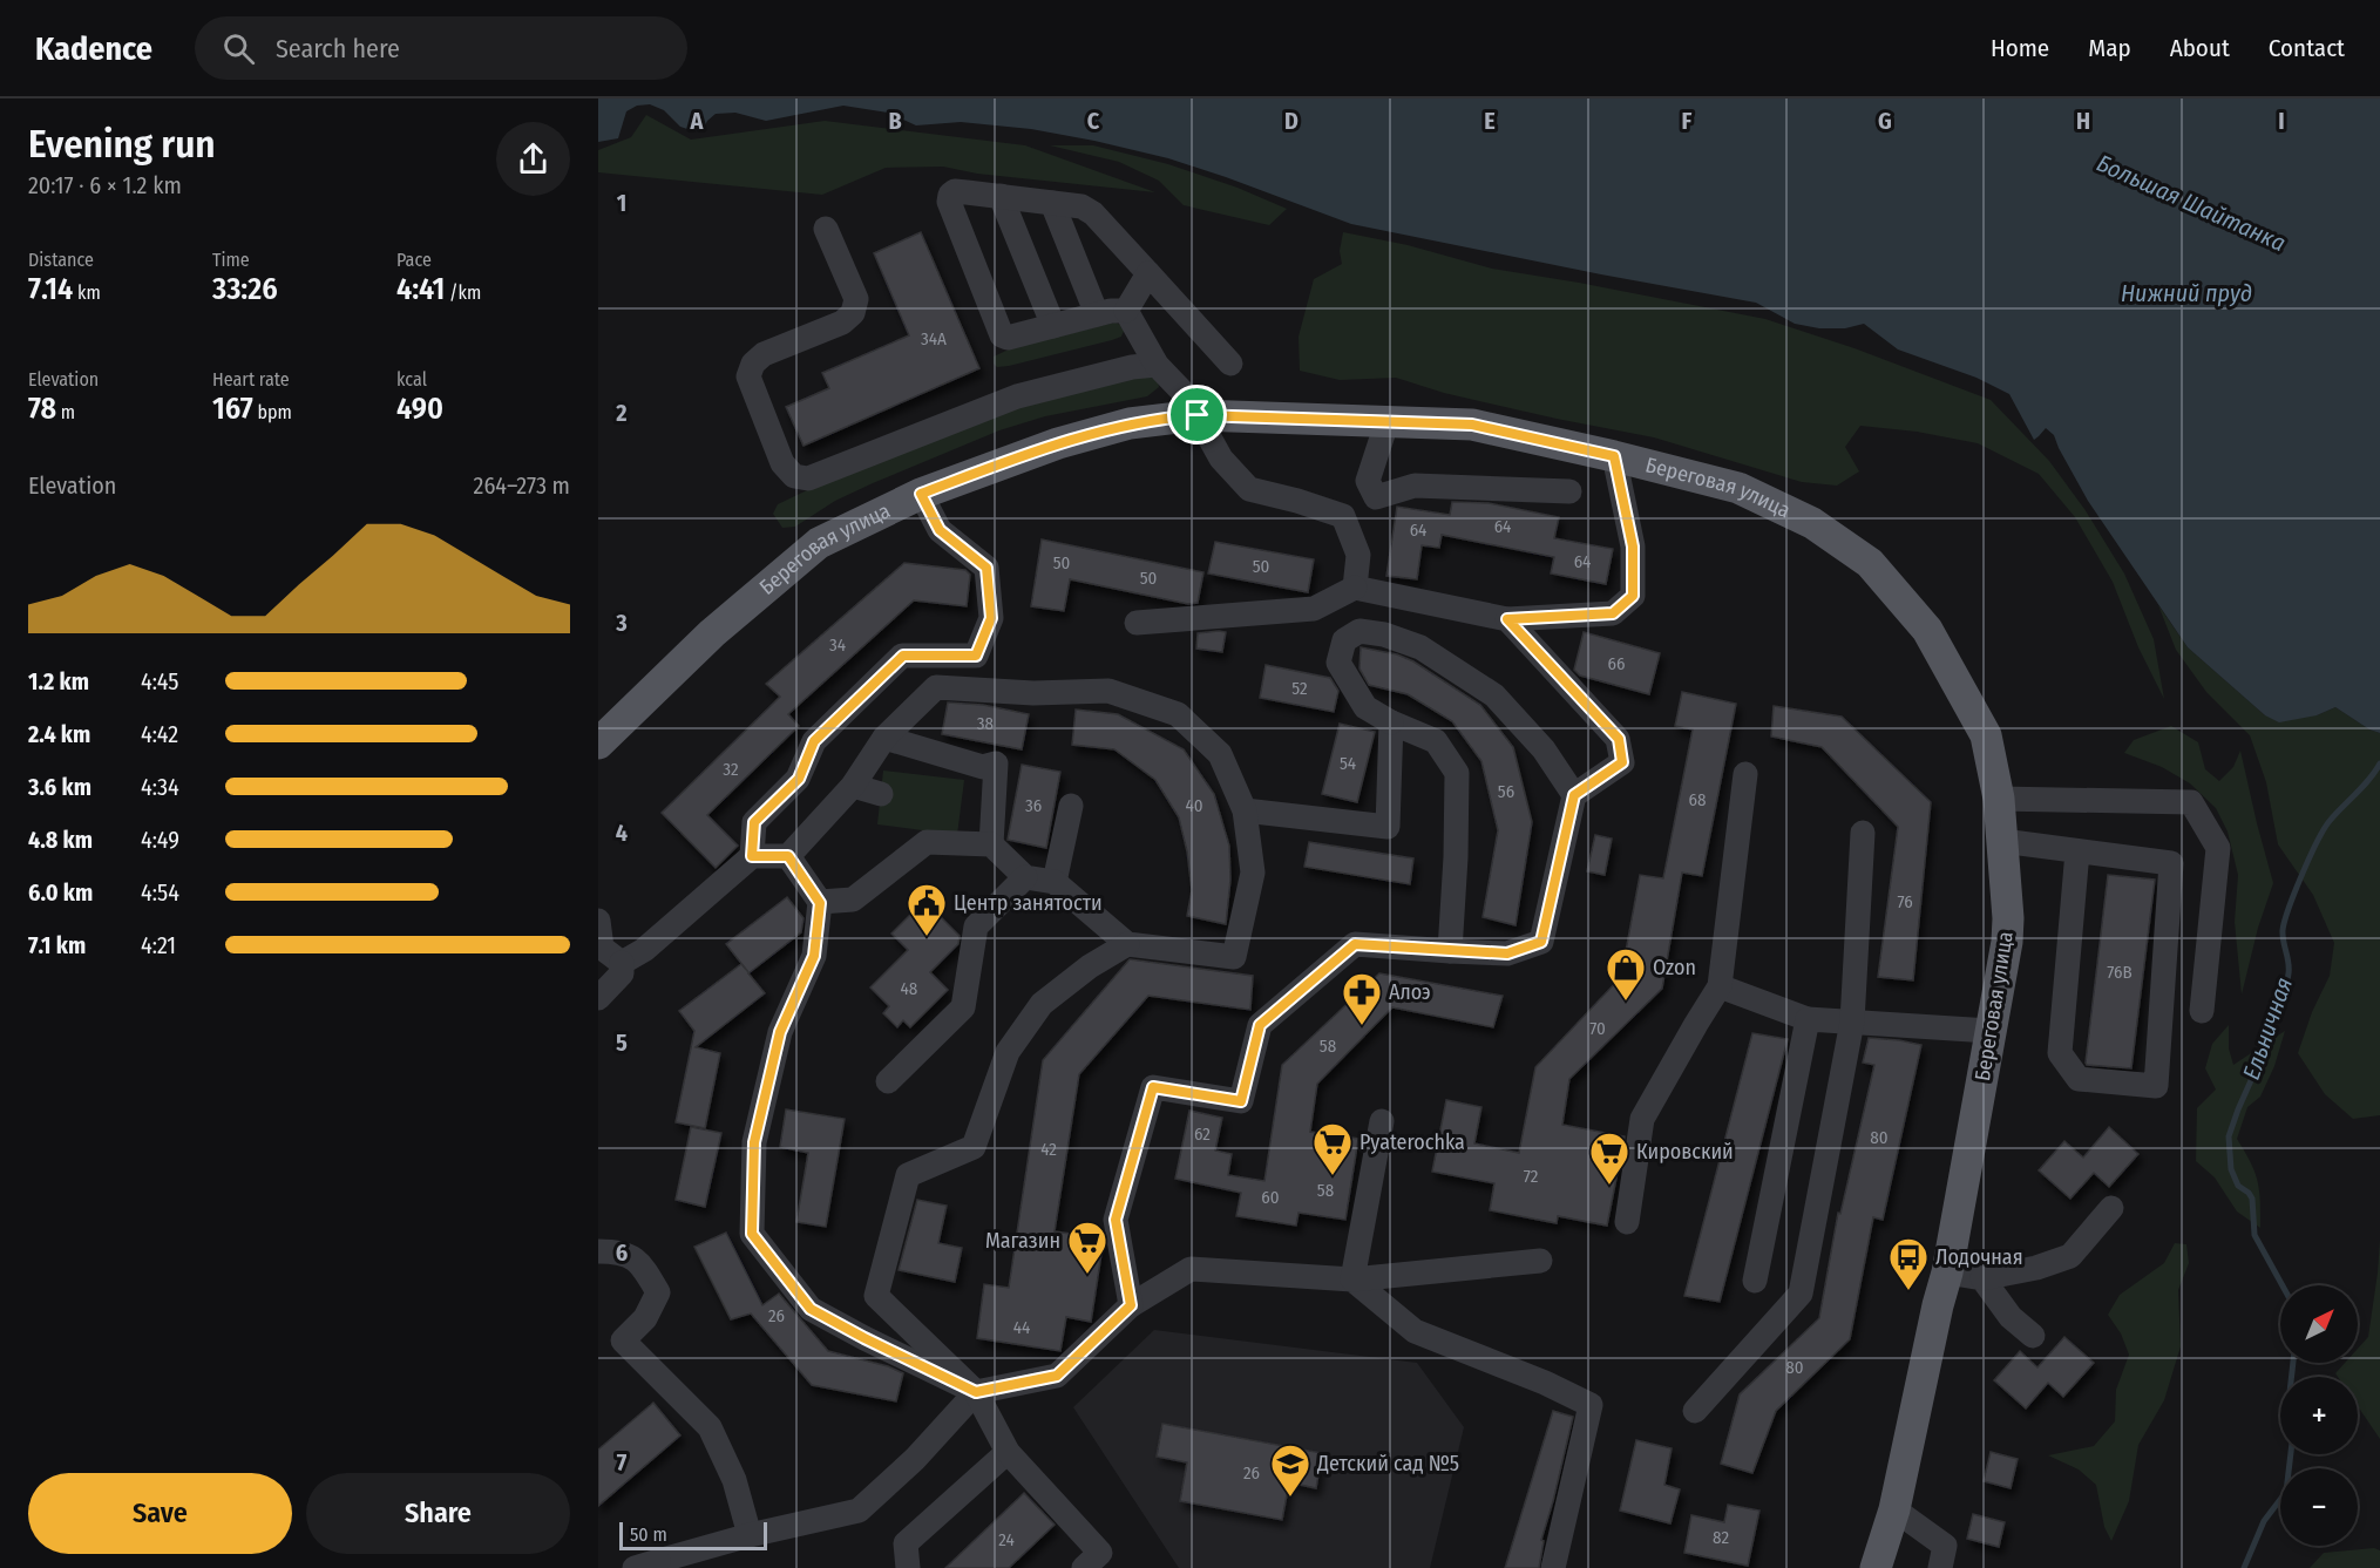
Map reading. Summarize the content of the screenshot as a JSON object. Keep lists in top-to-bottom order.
{
  "streets": {
    "main road": ["Береговая улица"]
  },
  "water": ["Большая Шайтанка", "Нижний пруд", "Ельничная"],
  "places": {
    "public building": ["Центр занятости"],
    "shop": ["Ozon"],
    "pharmacy": ["Алоэ"],
    "supermarket": ["Pyaterochka", "Кировский", "Магазин"],
    "bus stop": ["Лодочная"],
    "school or university": ["Детский сад №5"]
  },
  "house_numbers": [
    "34А",
    "64",
    "64",
    "64",
    "50",
    "50",
    "50",
    "34",
    "66",
    "52",
    "38",
    "54",
    "32",
    "56",
    "68",
    "36",
    "40",
    "76",
    "76В",
    "48",
    "70",
    "58",
    "62",
    "80",
    "42",
    "72",
    "58",
    "60",
    "26",
    "44",
    "80",
    "26",
    "82",
    "24"
  ],
  "scale_bar": "50 m",
  "north": "top right",
  "page": {
    "header": "Kadence",
    "search": "Search here",
    "nav": [
      "Home",
      "Map",
      "About",
      "Contact"
    ],
    "heading": ["Evening run", "20:17 · 6 × 1.2 km"],
    "stats": [
      ["Distance", "7.14 km"],
      ["Time", "33:26"],
      ["Pace", "4:41 /km"],
      ["Elevation", "78 m"],
      ["Heart rate", "167 bpm"],
      ["kcal", "490"]
    ],
    "chart": ["Elevation", "264–273 m"],
    "list": [
      {
        "name": "1.2 km",
        "note": "4:45"
      },
      {
        "name": "2.4 km",
        "note": "4:42"
      },
      {
        "name": "3.6 km",
        "note": "4:34"
      },
      {
        "name": "4.8 km",
        "note": "4:49"
      },
      {
        "name": "6.0 km",
        "note": "4:54"
      },
      {
        "name": "7.1 km",
        "note": "4:21"
      }
    ],
    "map_buttons": ["+", "−"],
    "buttons": ["Save", "Share"],
    "scale": "50 m"
  },
  "grid": {
    "columns": [
      "A",
      "B",
      "C",
      "D",
      "E",
      "F",
      "G",
      "H",
      "I"
    ],
    "rows": [
      "1",
      "2",
      "3",
      "4",
      "5",
      "6",
      "7"
    ]
  }
}
